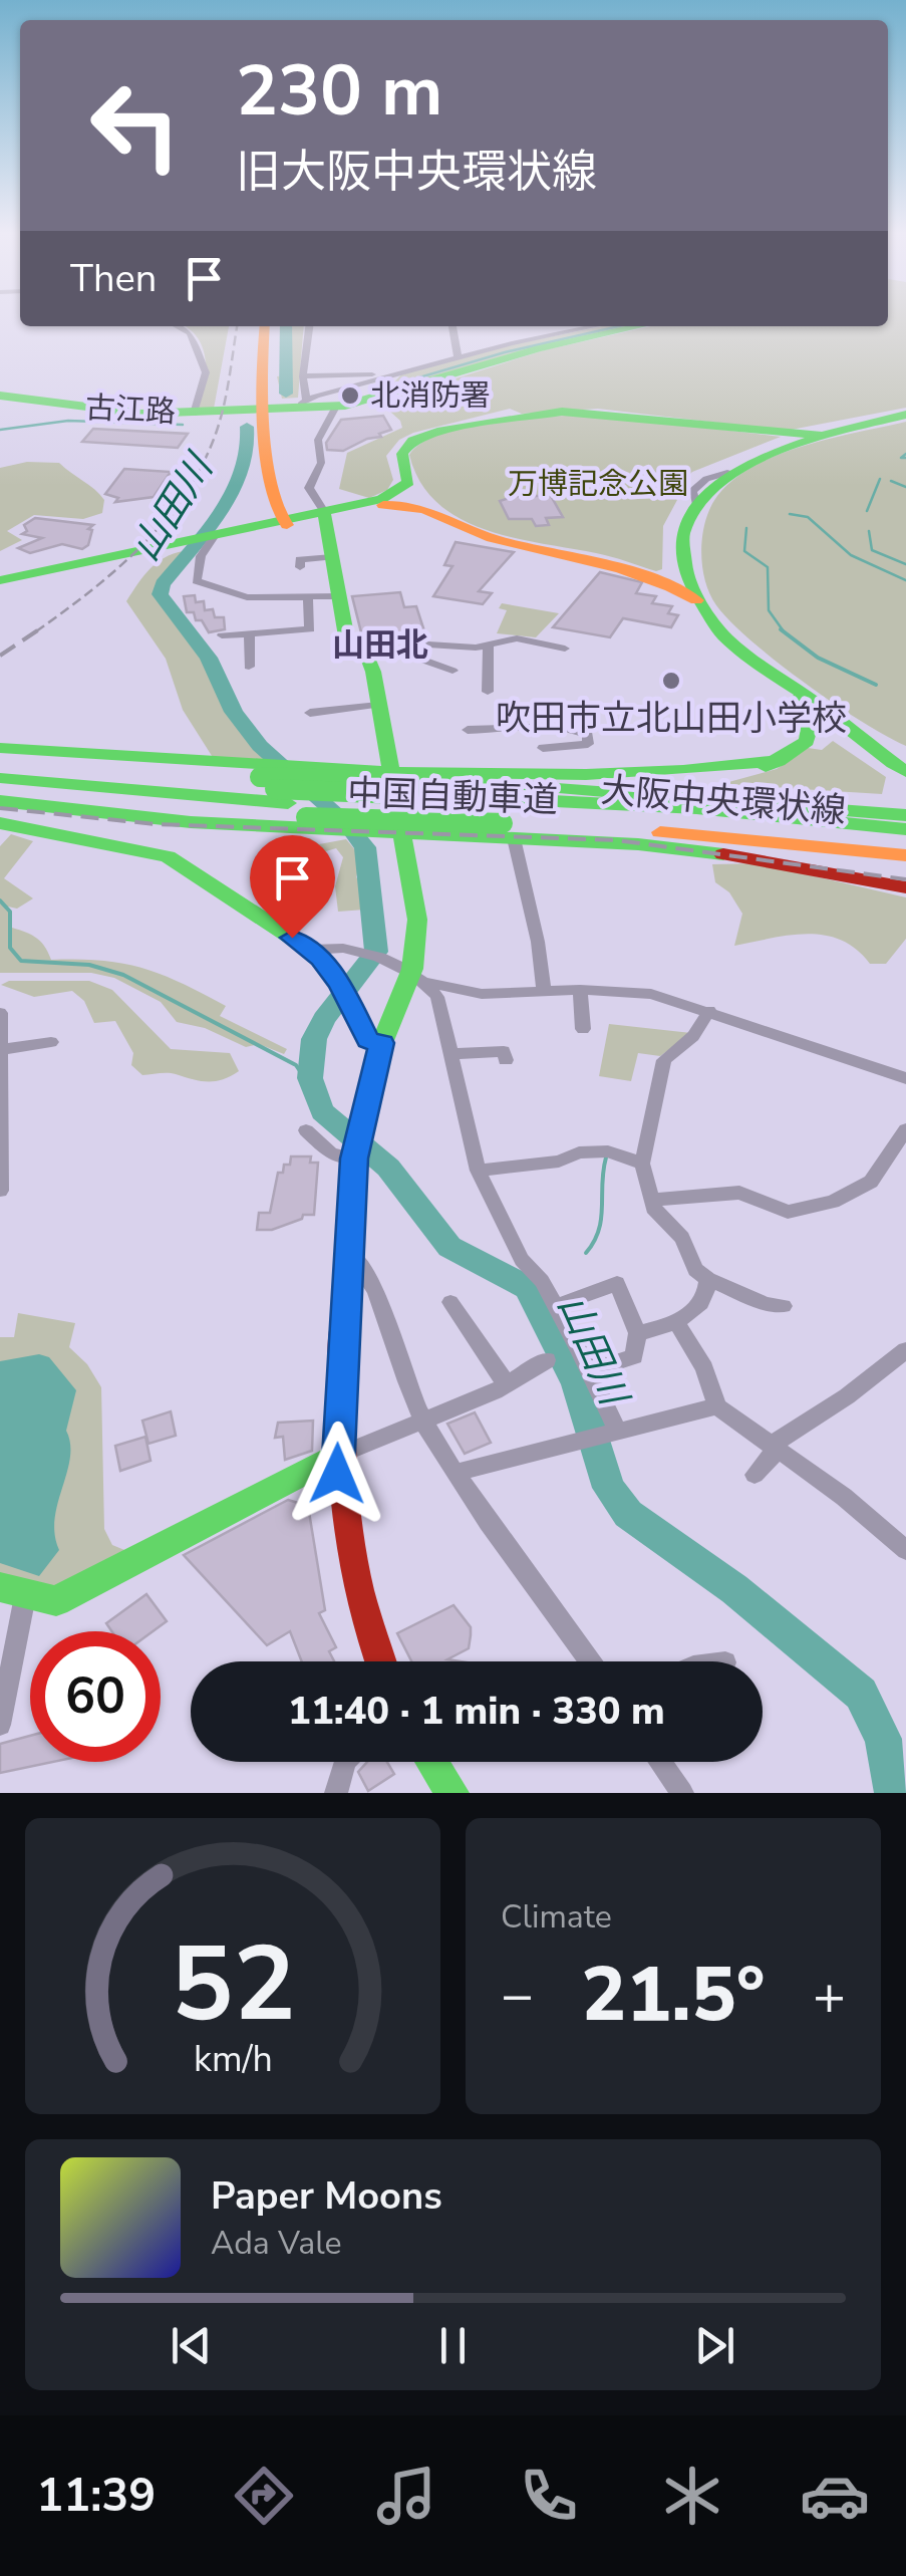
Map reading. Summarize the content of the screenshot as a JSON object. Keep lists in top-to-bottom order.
{
  "streets": {
    "main road": ["古江路", "中国自動車道", "大阪中央環状線"]
  },
  "crossings": [
    ["中国自動車道", "大阪中央環状線"]
  ],
  "districts": ["山田北"],
  "water": ["山田川"],
  "parks": ["万博記念公園"],
  "places": ["北消防署", "吹田市立北山田小学校"],
  "page": {
    "turn": ["230 m", "旧大阪中央環状線"],
    "then": "Then",
    "limit": "60",
    "trip": "11:40 · 1 min · 330 m",
    "tile": "Climate",
    "heat": ["−", "21.5°", "+"],
    "song": ["Paper Moons", "Ada Vale"],
    "tabs": "11:39",
    "gauge": ["52", "km/h"]
  }
}
